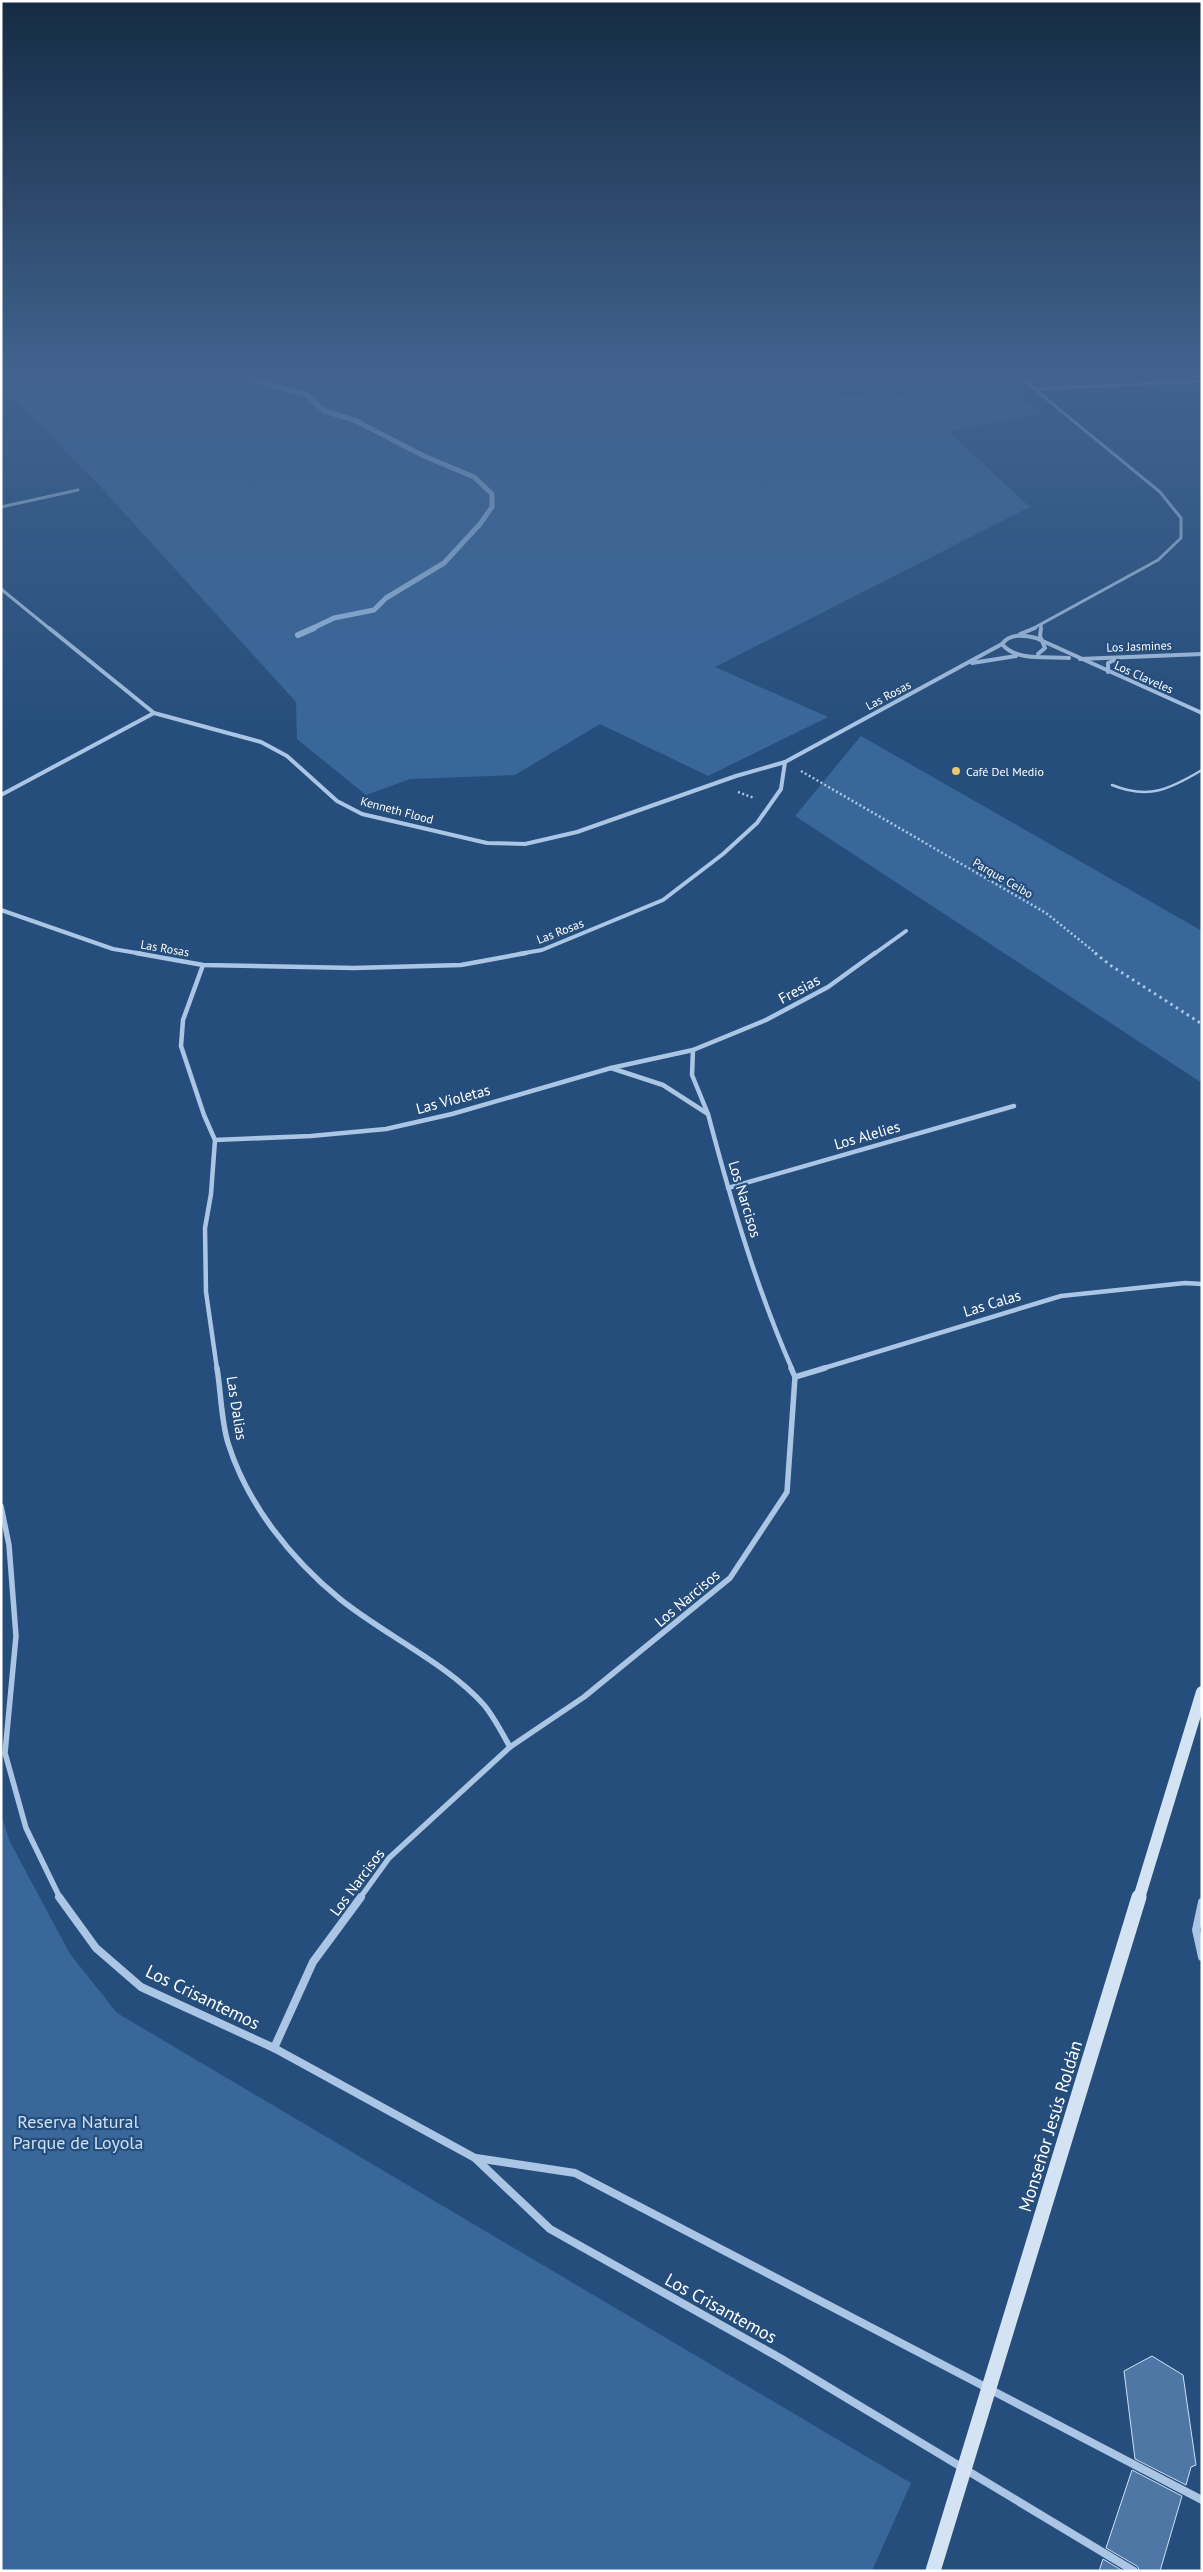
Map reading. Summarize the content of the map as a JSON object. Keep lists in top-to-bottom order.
{
  "streets": {
    "street": [
      "Los Jasmines",
      "Los Claveles",
      "Las Rosas",
      "Kenneth Flood",
      "Fresias",
      "Las Violetas",
      "Los Alelies",
      "Los Narcisos",
      "Las Calas",
      "Las Dalias",
      "Los Crisantemos",
      "Monseñor Jesús Roldán"
    ],
    "path": ["Parque Ceibo"]
  },
  "crossings": [
    ["Los Jasmines", "Los Claveles"],
    ["Los Claveles", "Las Rosas"],
    ["Las Rosas", "Kenneth Flood"],
    ["Las Rosas", "Parque Ceibo"],
    ["Las Rosas", "Las Dalias"],
    ["Kenneth Flood", "Parque Ceibo"],
    ["Fresias", "Las Violetas"],
    ["Fresias", "Los Narcisos"],
    ["Las Violetas", "Los Narcisos"],
    ["Las Violetas", "Las Dalias"],
    ["Los Alelies", "Los Narcisos"],
    ["Los Narcisos", "Las Calas"],
    ["Los Narcisos", "Las Dalias"],
    ["Los Narcisos", "Los Crisantemos"],
    ["Los Crisantemos", "Monseñor Jesús Roldán"]
  ],
  "parks": ["Reserva Natural Parque de Loyola"],
  "places": ["Café Del Medio"]
}
